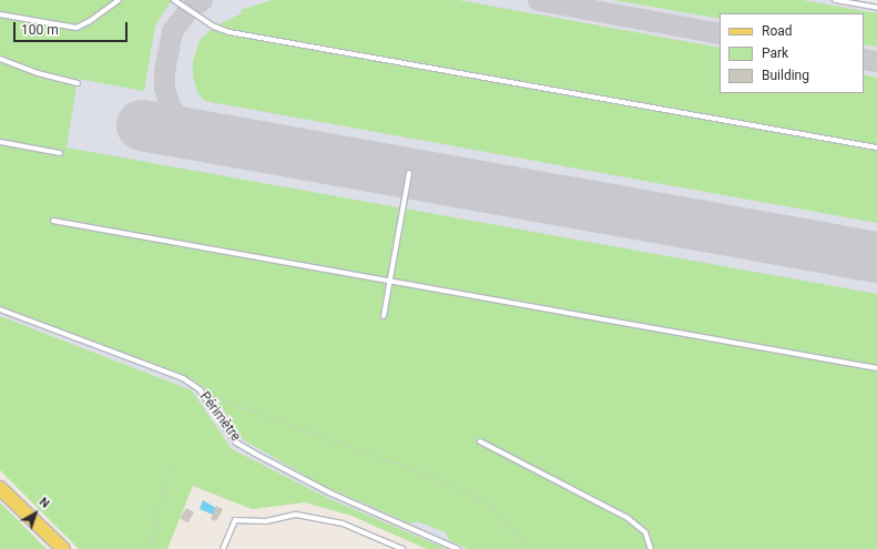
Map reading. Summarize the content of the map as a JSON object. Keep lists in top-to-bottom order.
{
  "streets": {
    "lane": ["Périmètre"]
  },
  "legend": ["Road", "Park", "Building"],
  "scale_bar": "100 m",
  "north": "top right"
}
